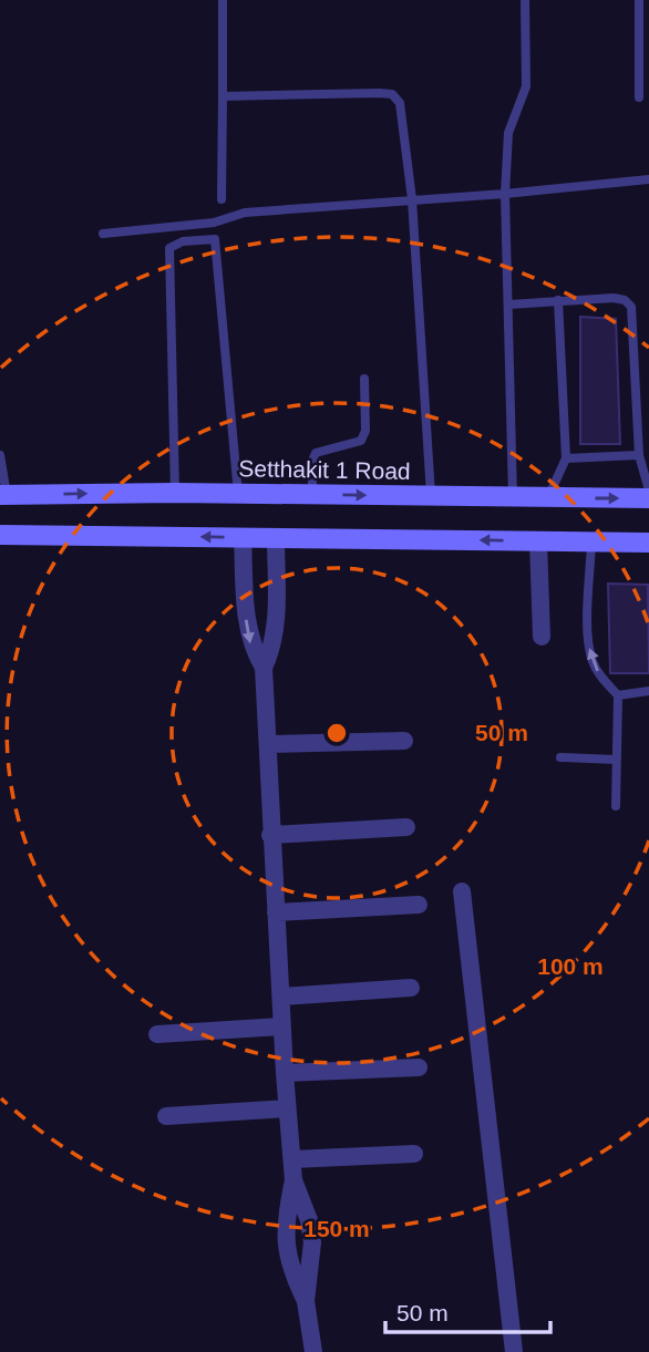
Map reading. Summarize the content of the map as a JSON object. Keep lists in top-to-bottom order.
{
  "streets": {
    "main road": ["Setthakit 1 Road"]
  },
  "scale_bar": "50 m",
  "rings": ["50 m", "100 m", "150 m"]
}
